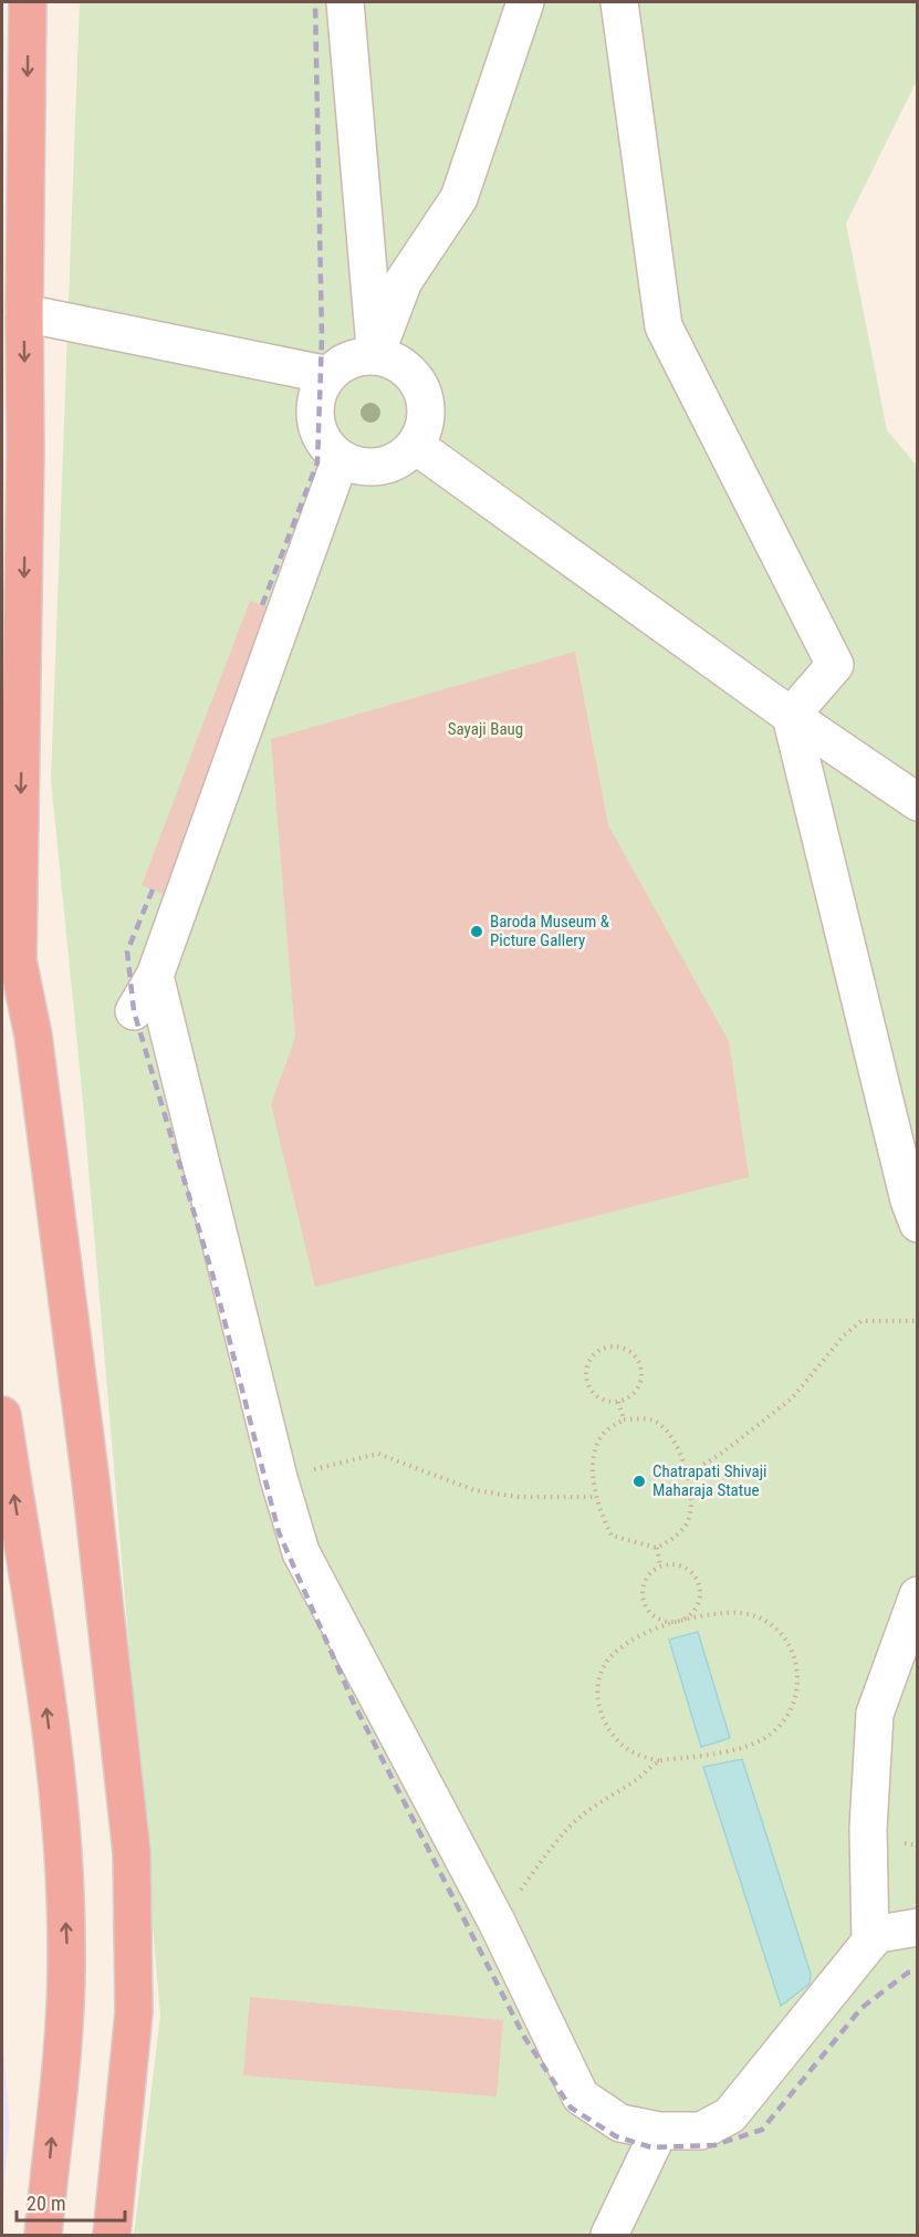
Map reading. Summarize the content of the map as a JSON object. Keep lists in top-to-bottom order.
{
  "parks": ["Sayaji Baug"],
  "places": ["Baroda Museum & Picture Gallery", "Chatrapati Shivaji Maharaja Statue"],
  "scale_bar": "20 m"
}
